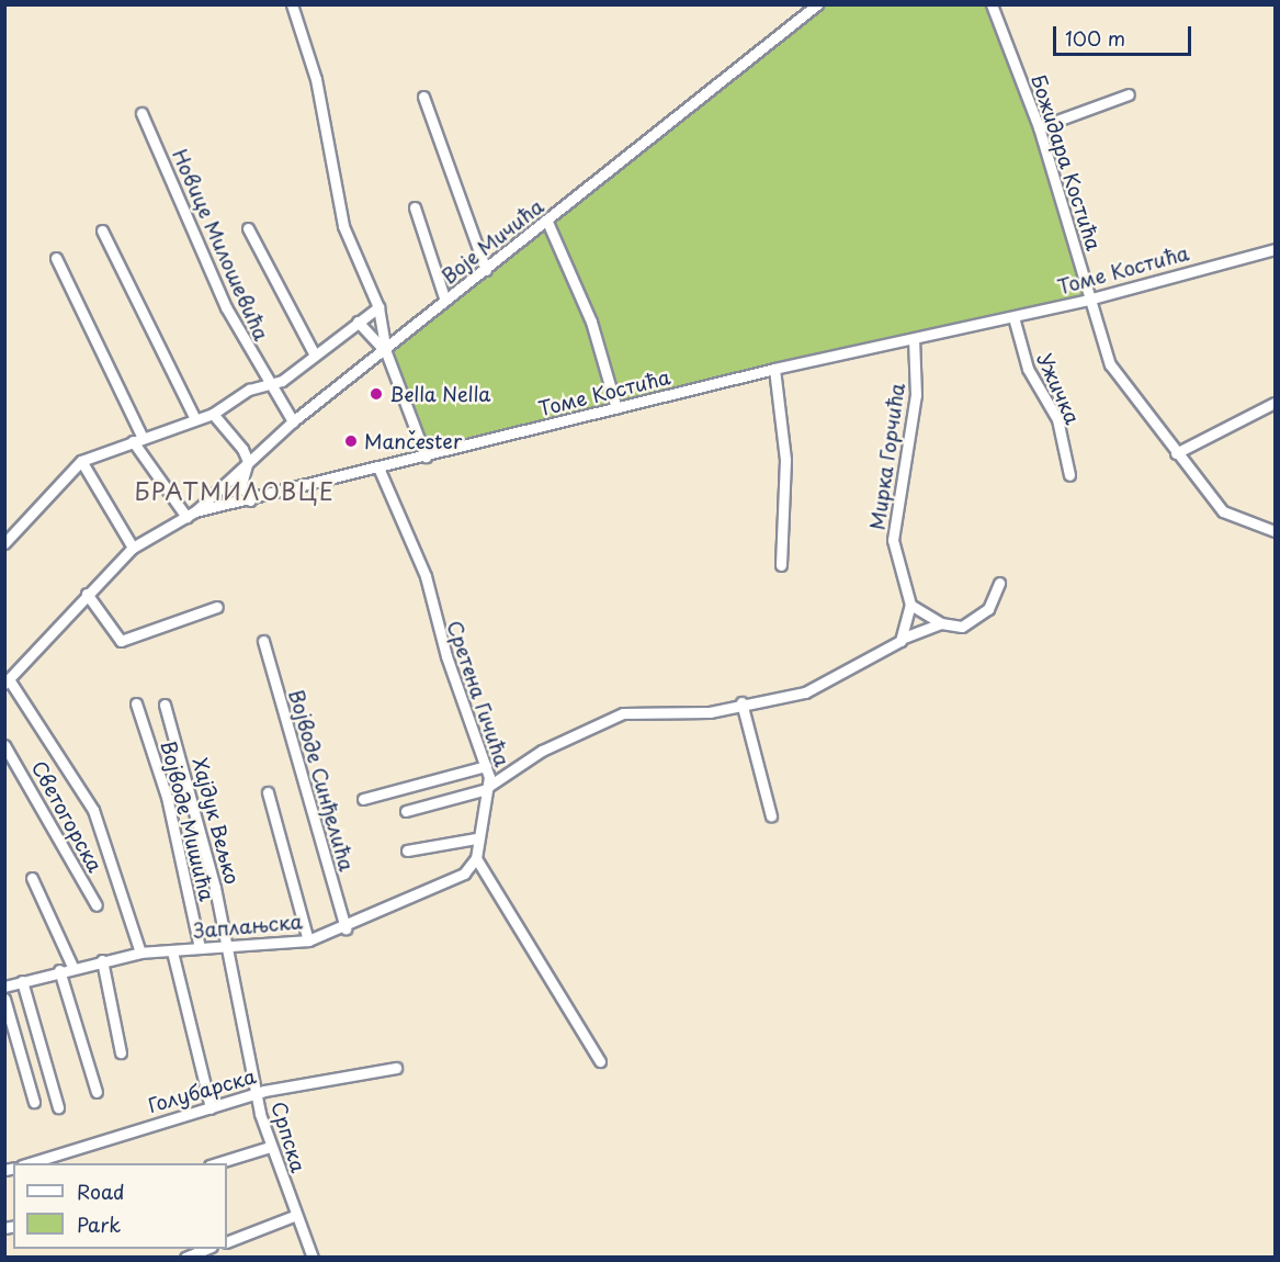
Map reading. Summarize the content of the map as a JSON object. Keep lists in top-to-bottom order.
{
  "streets": {
    "street": [
      "Божидара Костића",
      "Воје Мичића",
      "Новице Милошевића",
      "Томе Костића",
      "Ужичка",
      "Мирка Горчића",
      "Сретена Гичића",
      "Војводе Синђелића",
      "Светогорска",
      "Војводе Мишића",
      "Хајдук Вељко",
      "Заплањска",
      "Голубарска",
      "Српска"
    ]
  },
  "crossings": [
    ["Божидара Костића", "Томе Костића"],
    ["Воје Мичића", "Новице Милошевића"],
    ["Воје Мичића", "Томе Костића"],
    ["Томе Костића", "Ужичка"],
    ["Томе Костића", "Мирка Горчића"],
    ["Томе Костића", "Сретена Гичића"],
    ["Сретена Гичића", "Заплањска"],
    ["Војводе Синђелића", "Заплањска"],
    ["Војводе Мишића", "Заплањска"],
    ["Хајдук Вељко", "Заплањска"],
    ["Хајдук Вељко", "Српска"],
    ["Заплањска", "Српска"],
    ["Голубарска", "Српска"]
  ],
  "districts": ["БРАТМИЛОВЦЕ"],
  "places": ["Bella Nella", "Mančester"],
  "legend": ["Road", "Park"],
  "scale_bar": "100 m"
}
